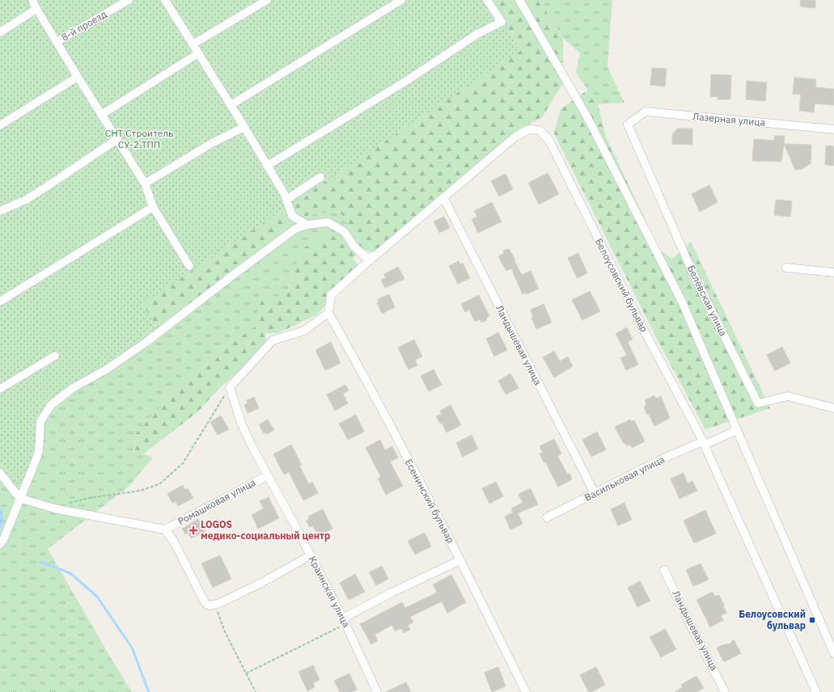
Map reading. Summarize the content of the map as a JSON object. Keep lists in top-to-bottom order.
{
  "streets": {
    "street": [
      "8-й проезд",
      "Лазерная улица",
      "Белоусовский бульвар",
      "Белёвская улица",
      "Ландышевая улица",
      "Васильковая улица",
      "Есенинский бульвар",
      "Ромашковая улица",
      "Краинская улица"
    ]
  },
  "crossings": [
    ["Лазерная улица", "Белёвская улица"],
    ["Белоусовский бульвар", "Ландышевая улица"],
    ["Белоусовский бульвар", "Васильковая улица"],
    ["Ландышевая улица", "Васильковая улица"],
    ["Ромашковая улица", "Краинская улица"]
  ],
  "parks": ["СНТ Строитель СУ-2 ТПП"],
  "places": {
    "health": ["LOGOS медико-социальный центр"],
    "transit": ["Белоусовский бульвар"]
  }
}
